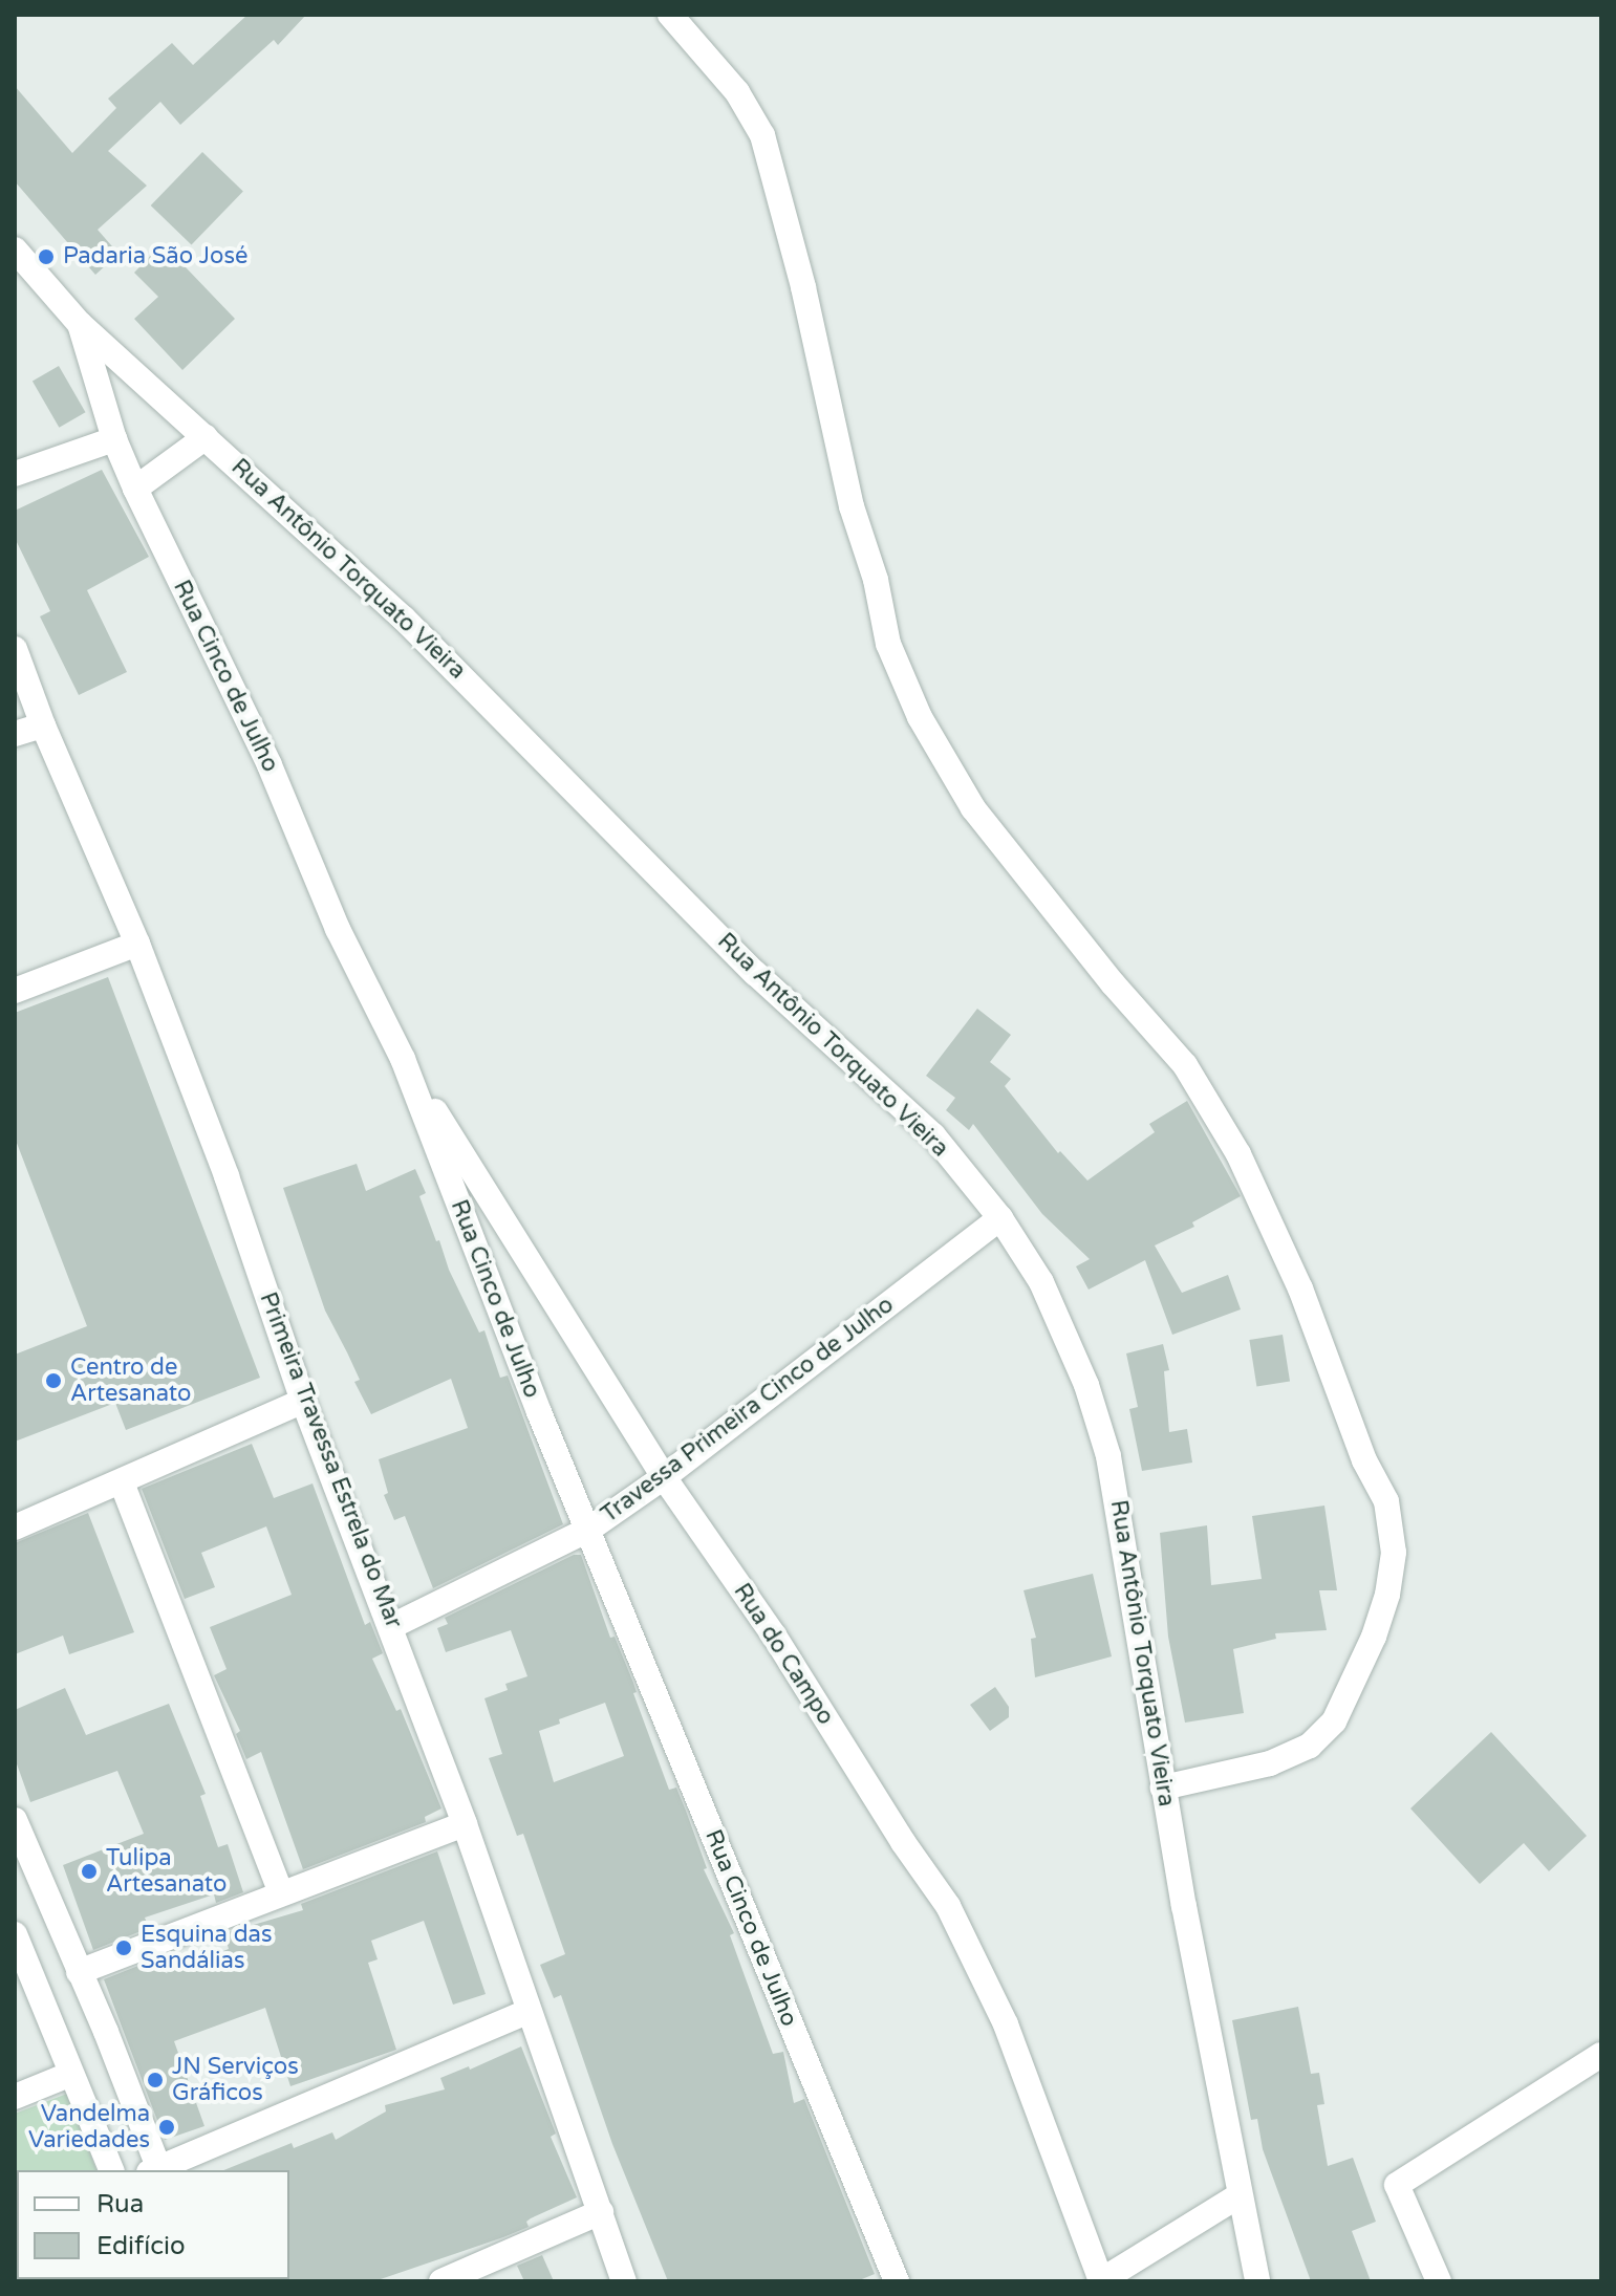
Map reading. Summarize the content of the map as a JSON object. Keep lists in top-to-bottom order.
{
  "streets": {
    "street": [
      "Rua Antônio Torquato Vieira",
      "Rua Cinco de Julho",
      "Travessa Primeira Cinco de Julho",
      "Primeira Travessa Estrela do Mar",
      "Rua do Campo"
    ]
  },
  "crossings": [
    ["Rua Antônio Torquato Vieira", "Rua Cinco de Julho"],
    ["Rua Antônio Torquato Vieira", "Travessa Primeira Cinco de Julho"],
    ["Rua Cinco de Julho", "Travessa Primeira Cinco de Julho"],
    ["Rua Cinco de Julho", "Rua do Campo"],
    ["Travessa Primeira Cinco de Julho", "Primeira Travessa Estrela do Mar"],
    ["Travessa Primeira Cinco de Julho", "Rua do Campo"]
  ],
  "places": [
    "Padaria São José",
    "Centro de Artesanato",
    "Tulipa Artesanato",
    "Esquina das Sandálias",
    "JN Serviços Gráficos",
    "Vandelma Variedades"
  ],
  "legend": ["Rua", "Edifício"]
}
